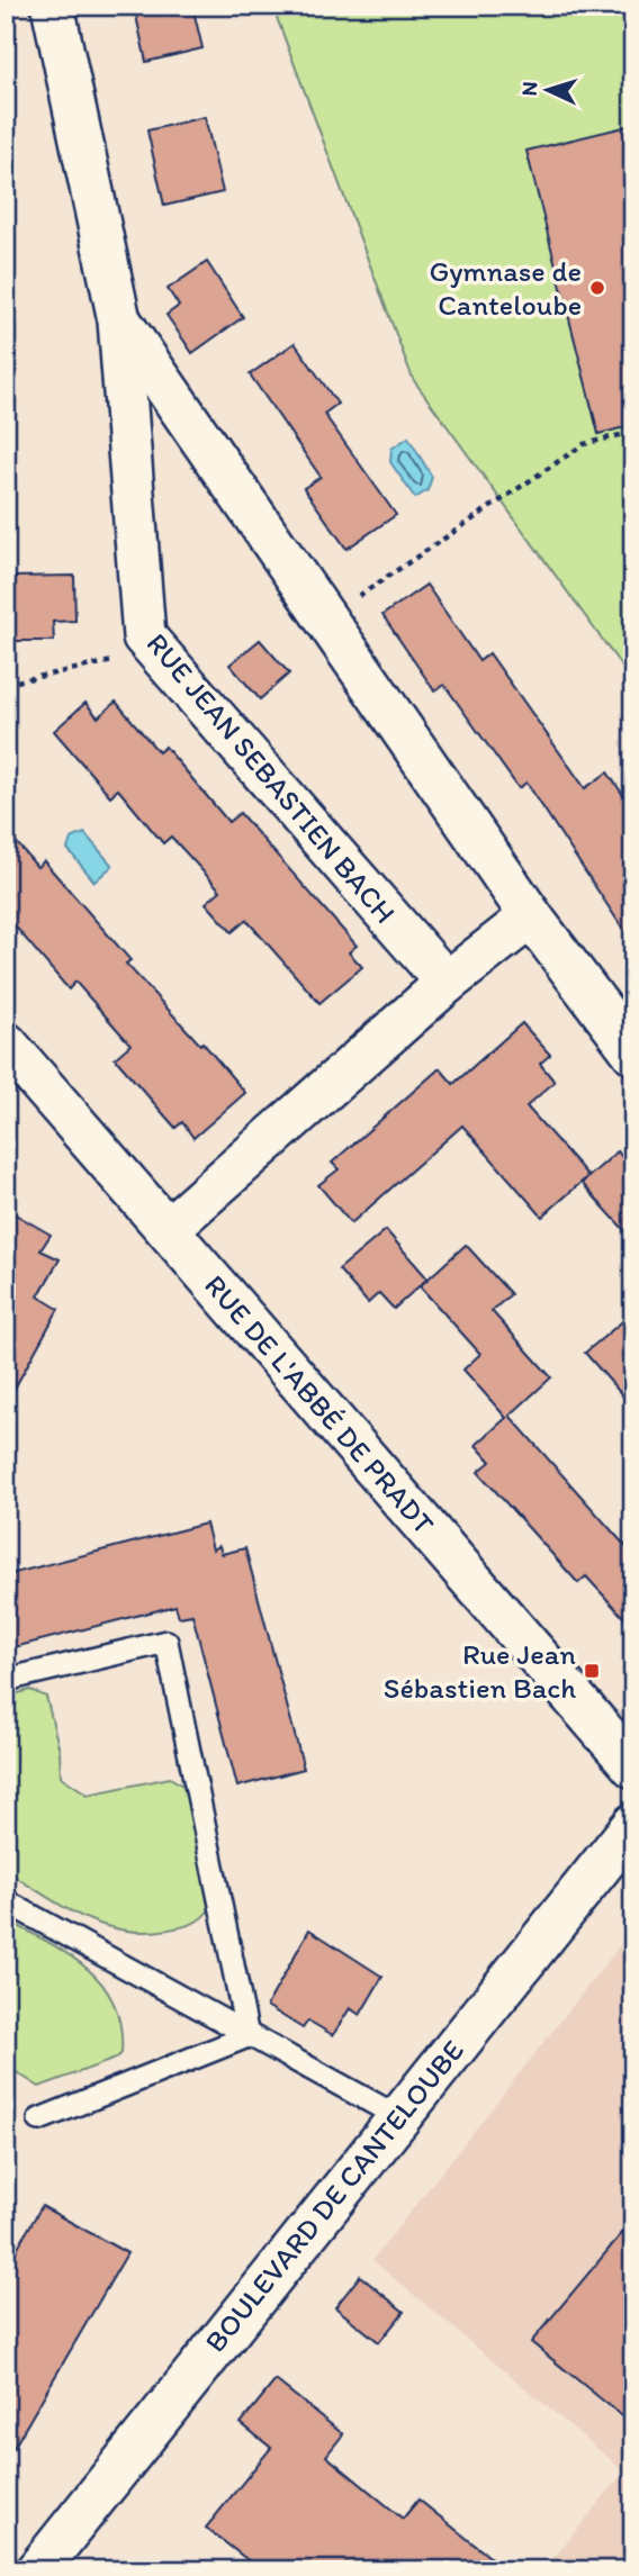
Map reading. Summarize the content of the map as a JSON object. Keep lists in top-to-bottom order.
{
  "streets": {
    "street": ["RUE JEAN SEBASTIEN BACH", "RUE DE L'ABBÉ DE PRADT", "BOULEVARD DE CANTELOUBE"]
  },
  "places": {
    "other": ["Gymnase de Canteloube"],
    "transit": ["Rue Jean Sébastien Bach"]
  },
  "north": "left"
}
